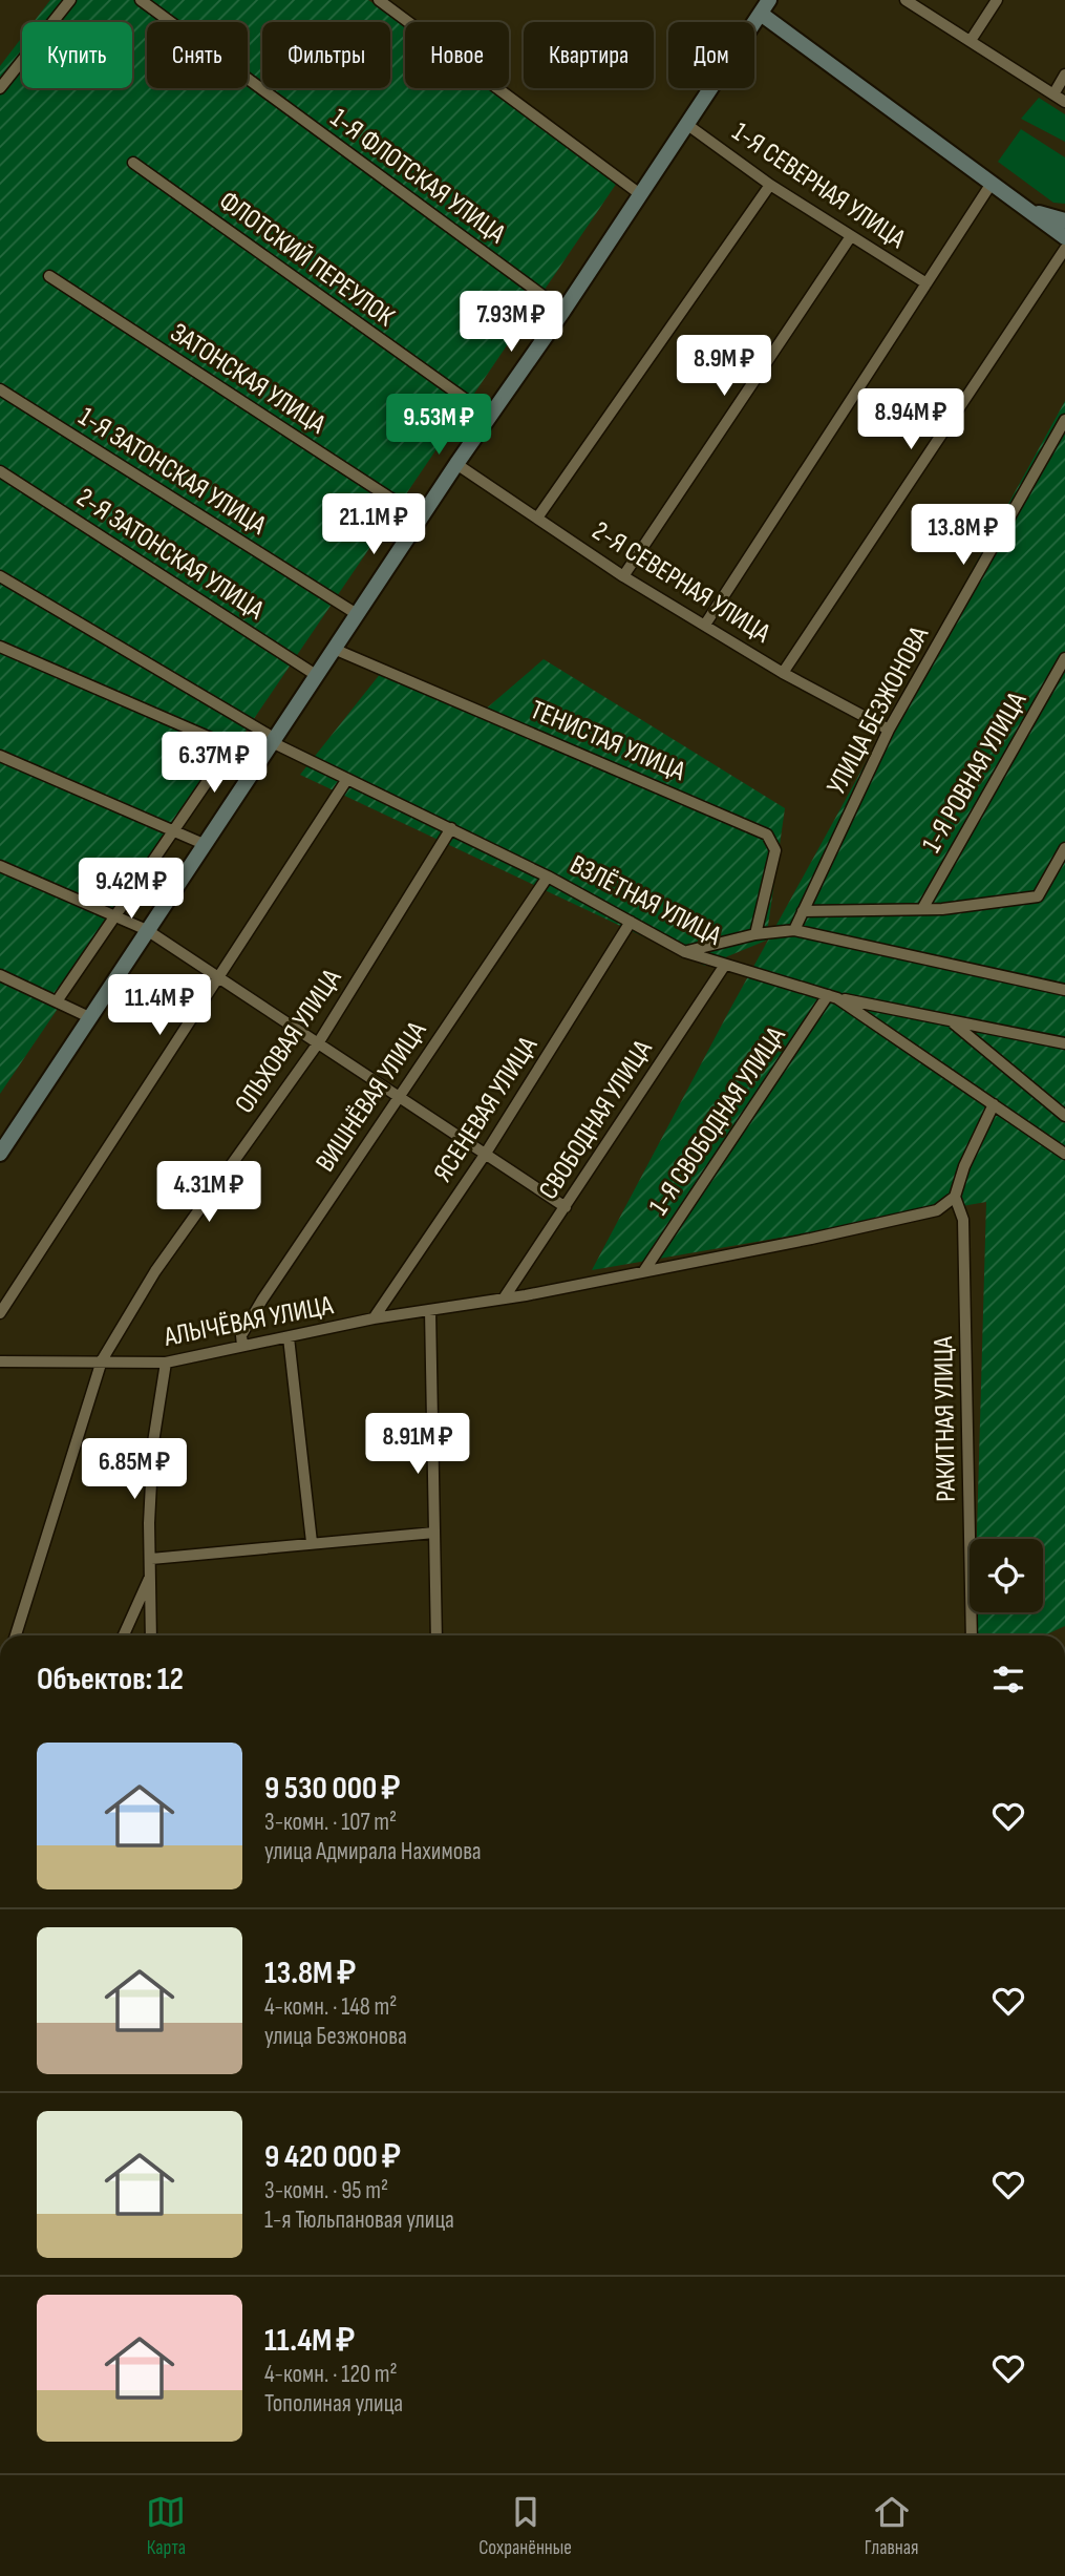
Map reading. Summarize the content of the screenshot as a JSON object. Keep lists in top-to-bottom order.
{
  "streets": {
    "street": [
      "1-Я ФЛОТСКАЯ УЛИЦА",
      "1-Я СЕВЕРНАЯ УЛИЦА",
      "ФЛОТСКИЙ ПЕРЕУЛОК",
      "ЗАТОНСКАЯ УЛИЦА",
      "1-Я ЗАТОНСКАЯ УЛИЦА",
      "2-Я ЗАТОНСКАЯ УЛИЦА",
      "2-Я СЕВЕРНАЯ УЛИЦА",
      "УЛИЦА БЕЗЖОНОВА",
      "ТЕНИСТАЯ УЛИЦА",
      "1-Я РОВНАЯ УЛИЦА",
      "ВЗЛЁТНАЯ УЛИЦА",
      "ОЛЬХОВАЯ УЛИЦА",
      "ВИШНЁВАЯ УЛИЦА",
      "ЯСЕНЕВАЯ УЛИЦА",
      "СВОБОДНАЯ УЛИЦА",
      "1-Я СВОБОДНАЯ УЛИЦА",
      "АЛЫЧЁВАЯ УЛИЦА",
      "РАКИТНАЯ УЛИЦА"
    ]
  },
  "crossings": [
    ["2-Я СЕВЕРНАЯ УЛИЦА", "УЛИЦА БЕЗЖОНОВА"],
    ["ВЗЛЁТНАЯ УЛИЦА", "ОЛЬХОВАЯ УЛИЦА"],
    ["ВЗЛЁТНАЯ УЛИЦА", "ВИШНЁВАЯ УЛИЦА"],
    ["ВЗЛЁТНАЯ УЛИЦА", "ЯСЕНЕВАЯ УЛИЦА"],
    ["ВЗЛЁТНАЯ УЛИЦА", "СВОБОДНАЯ УЛИЦА"],
    ["ВЗЛЁТНАЯ УЛИЦА", "1-Я СВОБОДНАЯ УЛИЦА"],
    ["ОЛЬХОВАЯ УЛИЦА", "АЛЫЧЁВАЯ УЛИЦА"],
    ["ВИШНЁВАЯ УЛИЦА", "АЛЫЧЁВАЯ УЛИЦА"],
    ["ЯСЕНЕВАЯ УЛИЦА", "АЛЫЧЁВАЯ УЛИЦА"],
    ["СВОБОДНАЯ УЛИЦА", "АЛЫЧЁВАЯ УЛИЦА"],
    ["1-Я СВОБОДНАЯ УЛИЦА", "АЛЫЧЁВАЯ УЛИЦА"],
    ["АЛЫЧЁВАЯ УЛИЦА", "РАКИТНАЯ УЛИЦА"]
  ],
  "page": {
    "chip": [
      "Купить",
      "Снять",
      "Фильтры",
      "Новое",
      "Квартира",
      "Дом"
    ],
    "price": [
      "7.93M ₽",
      "8.9M ₽",
      "8.94M ₽",
      "9.53M ₽",
      "21.1M ₽",
      "13.8M ₽",
      "6.37M ₽",
      "9.42M ₽",
      "11.4M ₽",
      "4.31M ₽",
      "8.91M ₽",
      "6.85M ₽"
    ],
    "heading": "Объектов: 12",
    "list": [
      {
        "name": "9 530 000 ₽",
        "note": "3-комн. · 107 m² · улица Адмирала Нахимова"
      },
      {
        "name": "13.8M ₽",
        "note": "4-комн. · 148 m² · улица Безжонова"
      },
      {
        "name": "9 420 000 ₽",
        "note": "3-комн. · 95 m² · 1-я Тюльпановая улица"
      },
      {
        "name": "11.4M ₽",
        "note": "4-комн. · 120 m² · Тополиная улица"
      }
    ],
    "tabs": ["Карта", "Сохранённые", "Главная"]
  }
}
